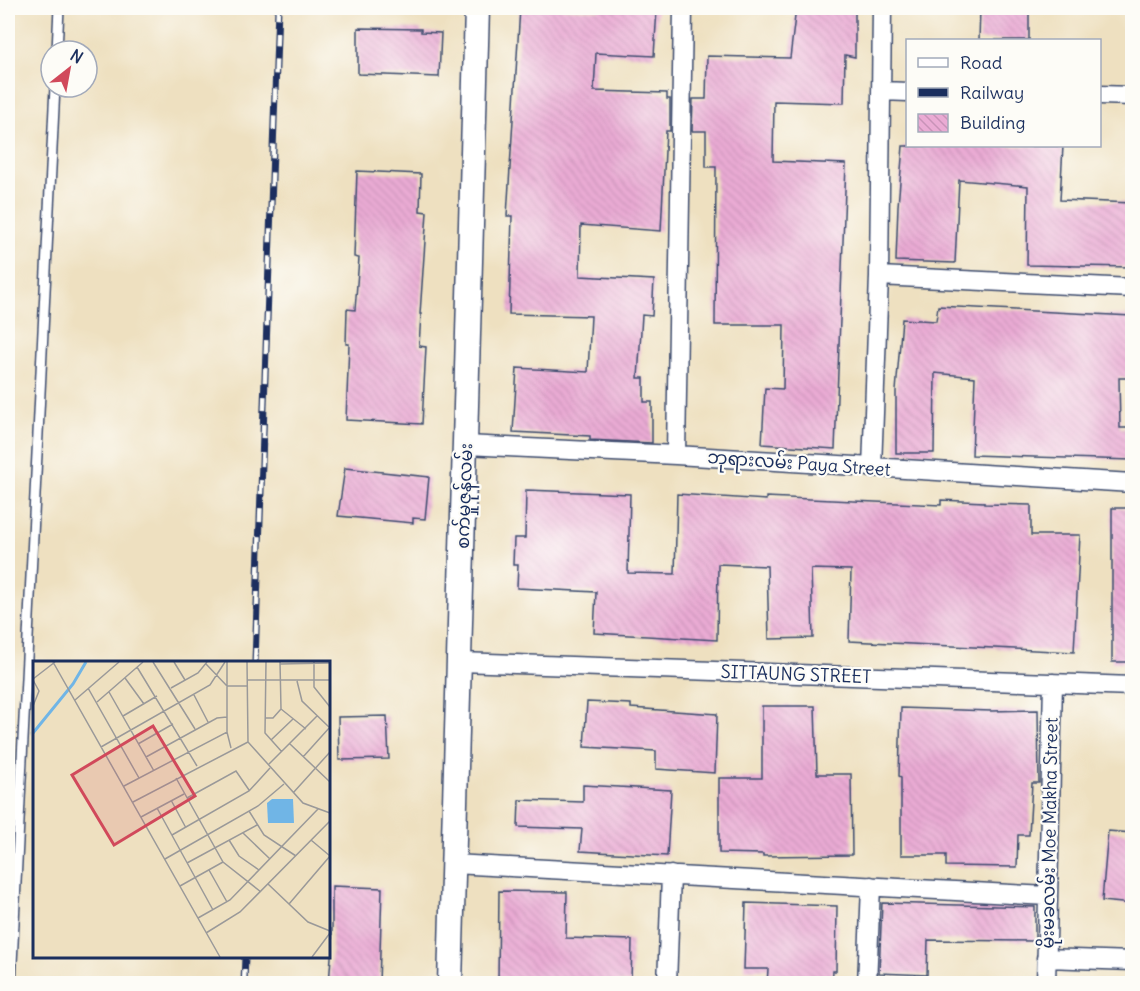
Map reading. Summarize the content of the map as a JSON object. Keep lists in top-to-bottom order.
{
  "streets": {
    "street": [
      "ဘုရားလမ်း Paya Street",
      "စက်မှုဇုန်လမ်း",
      "SITTAUNG STREET",
      "မိုးမခလမ်း Moe Makha Street"
    ]
  },
  "crossings": [
    ["ဘုရားလမ်း Paya Street", "စက်မှုဇုန်လမ်း"],
    ["စက်မှုဇုန်လမ်း", "SITTAUNG STREET"],
    ["SITTAUNG STREET", "မိုးမခလမ်း Moe Makha Street"]
  ],
  "legend": ["Road", "Railway", "Building"],
  "north": "top right"
}
